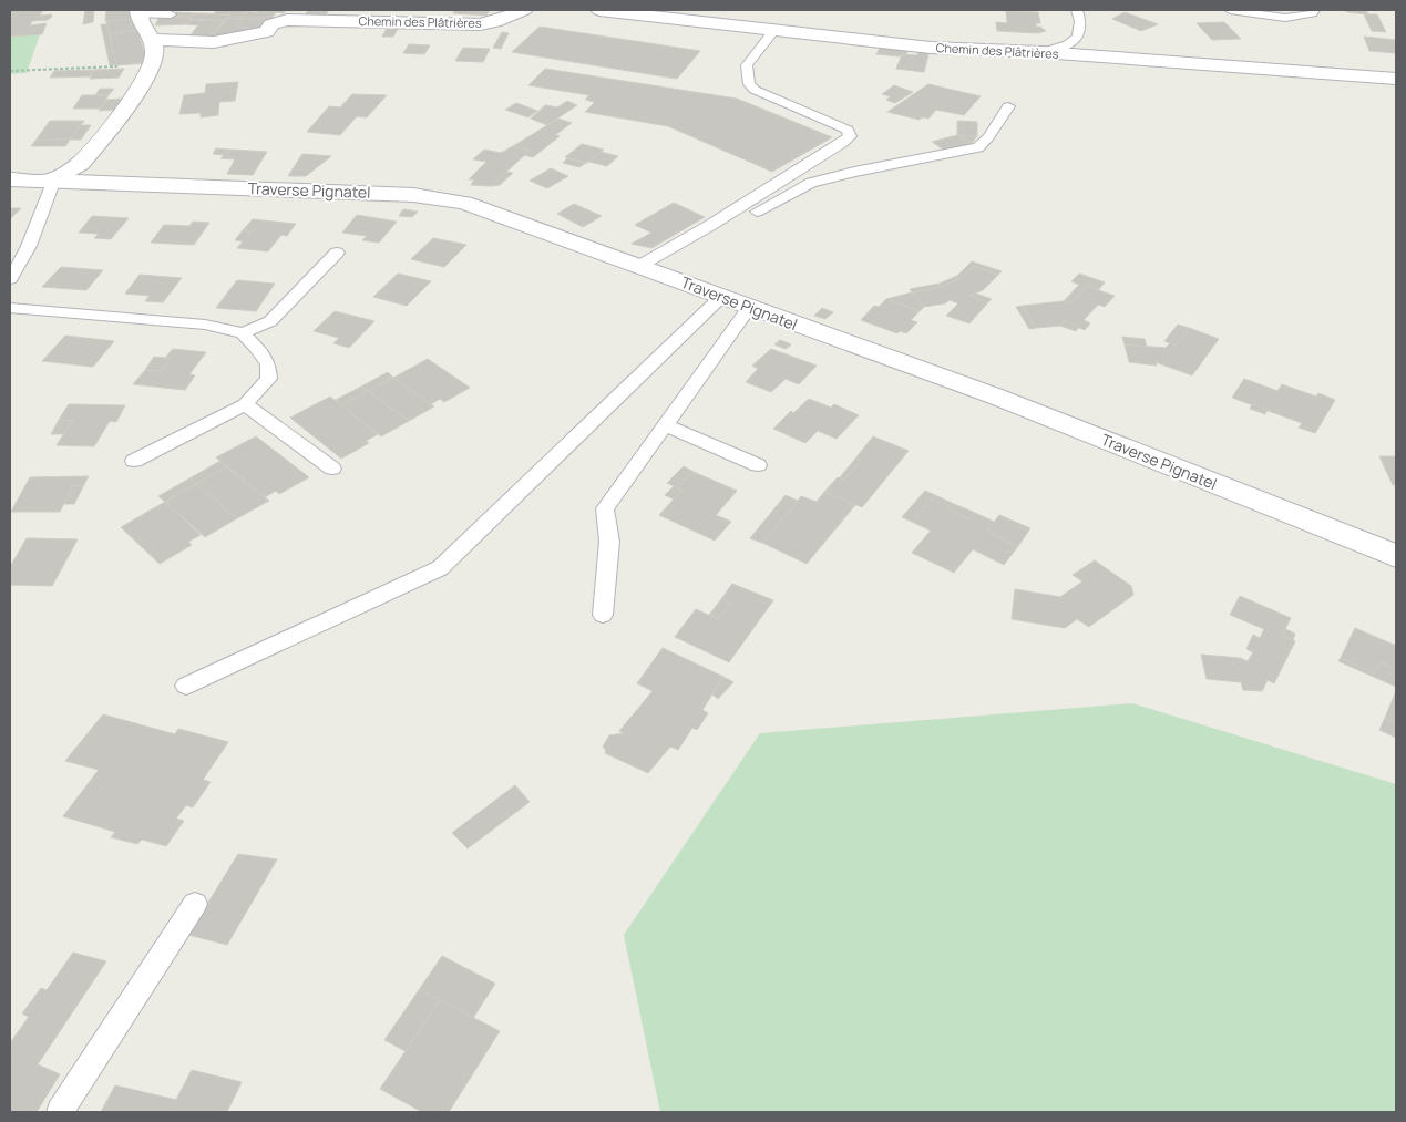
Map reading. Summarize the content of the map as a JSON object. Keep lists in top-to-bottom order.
{
  "streets": {
    "street": ["Chemin des Plâtrières", "Traverse Pignatel"]
  }
}
